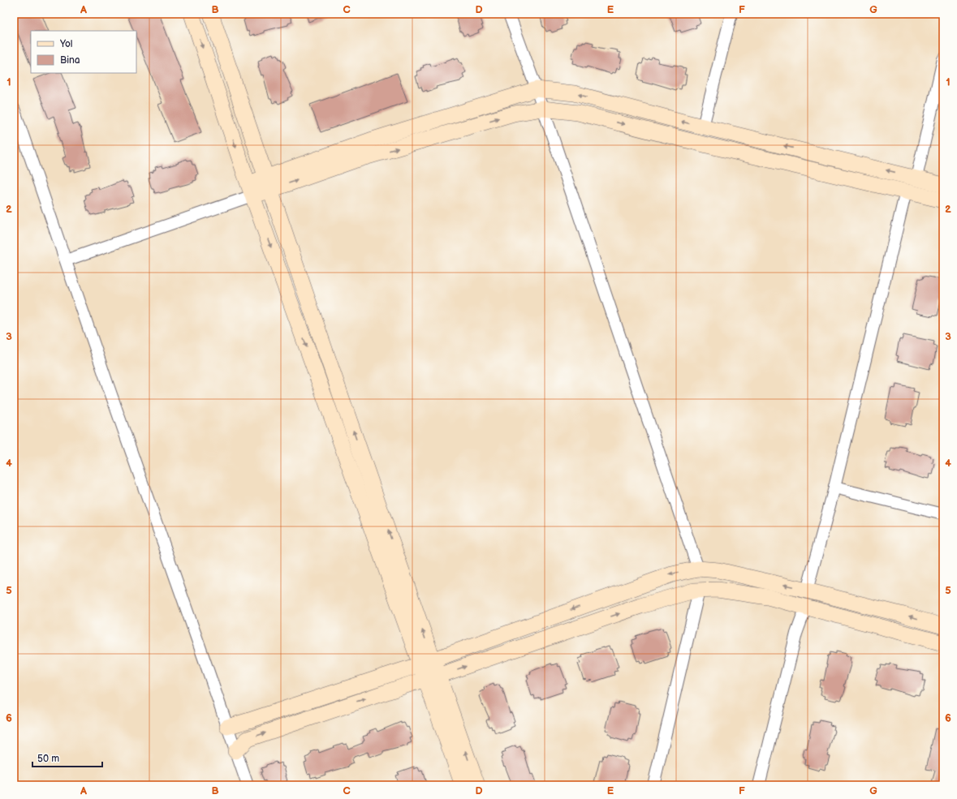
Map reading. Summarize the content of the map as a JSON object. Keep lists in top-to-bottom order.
{
  "legend": ["Yol", "Bina"],
  "scale_bar": "50 m",
  "grid": {
    "columns": [
      "A",
      "B",
      "C",
      "D",
      "E",
      "F",
      "G"
    ],
    "rows": [
      "1",
      "2",
      "3",
      "4",
      "5",
      "6"
    ]
  }
}
